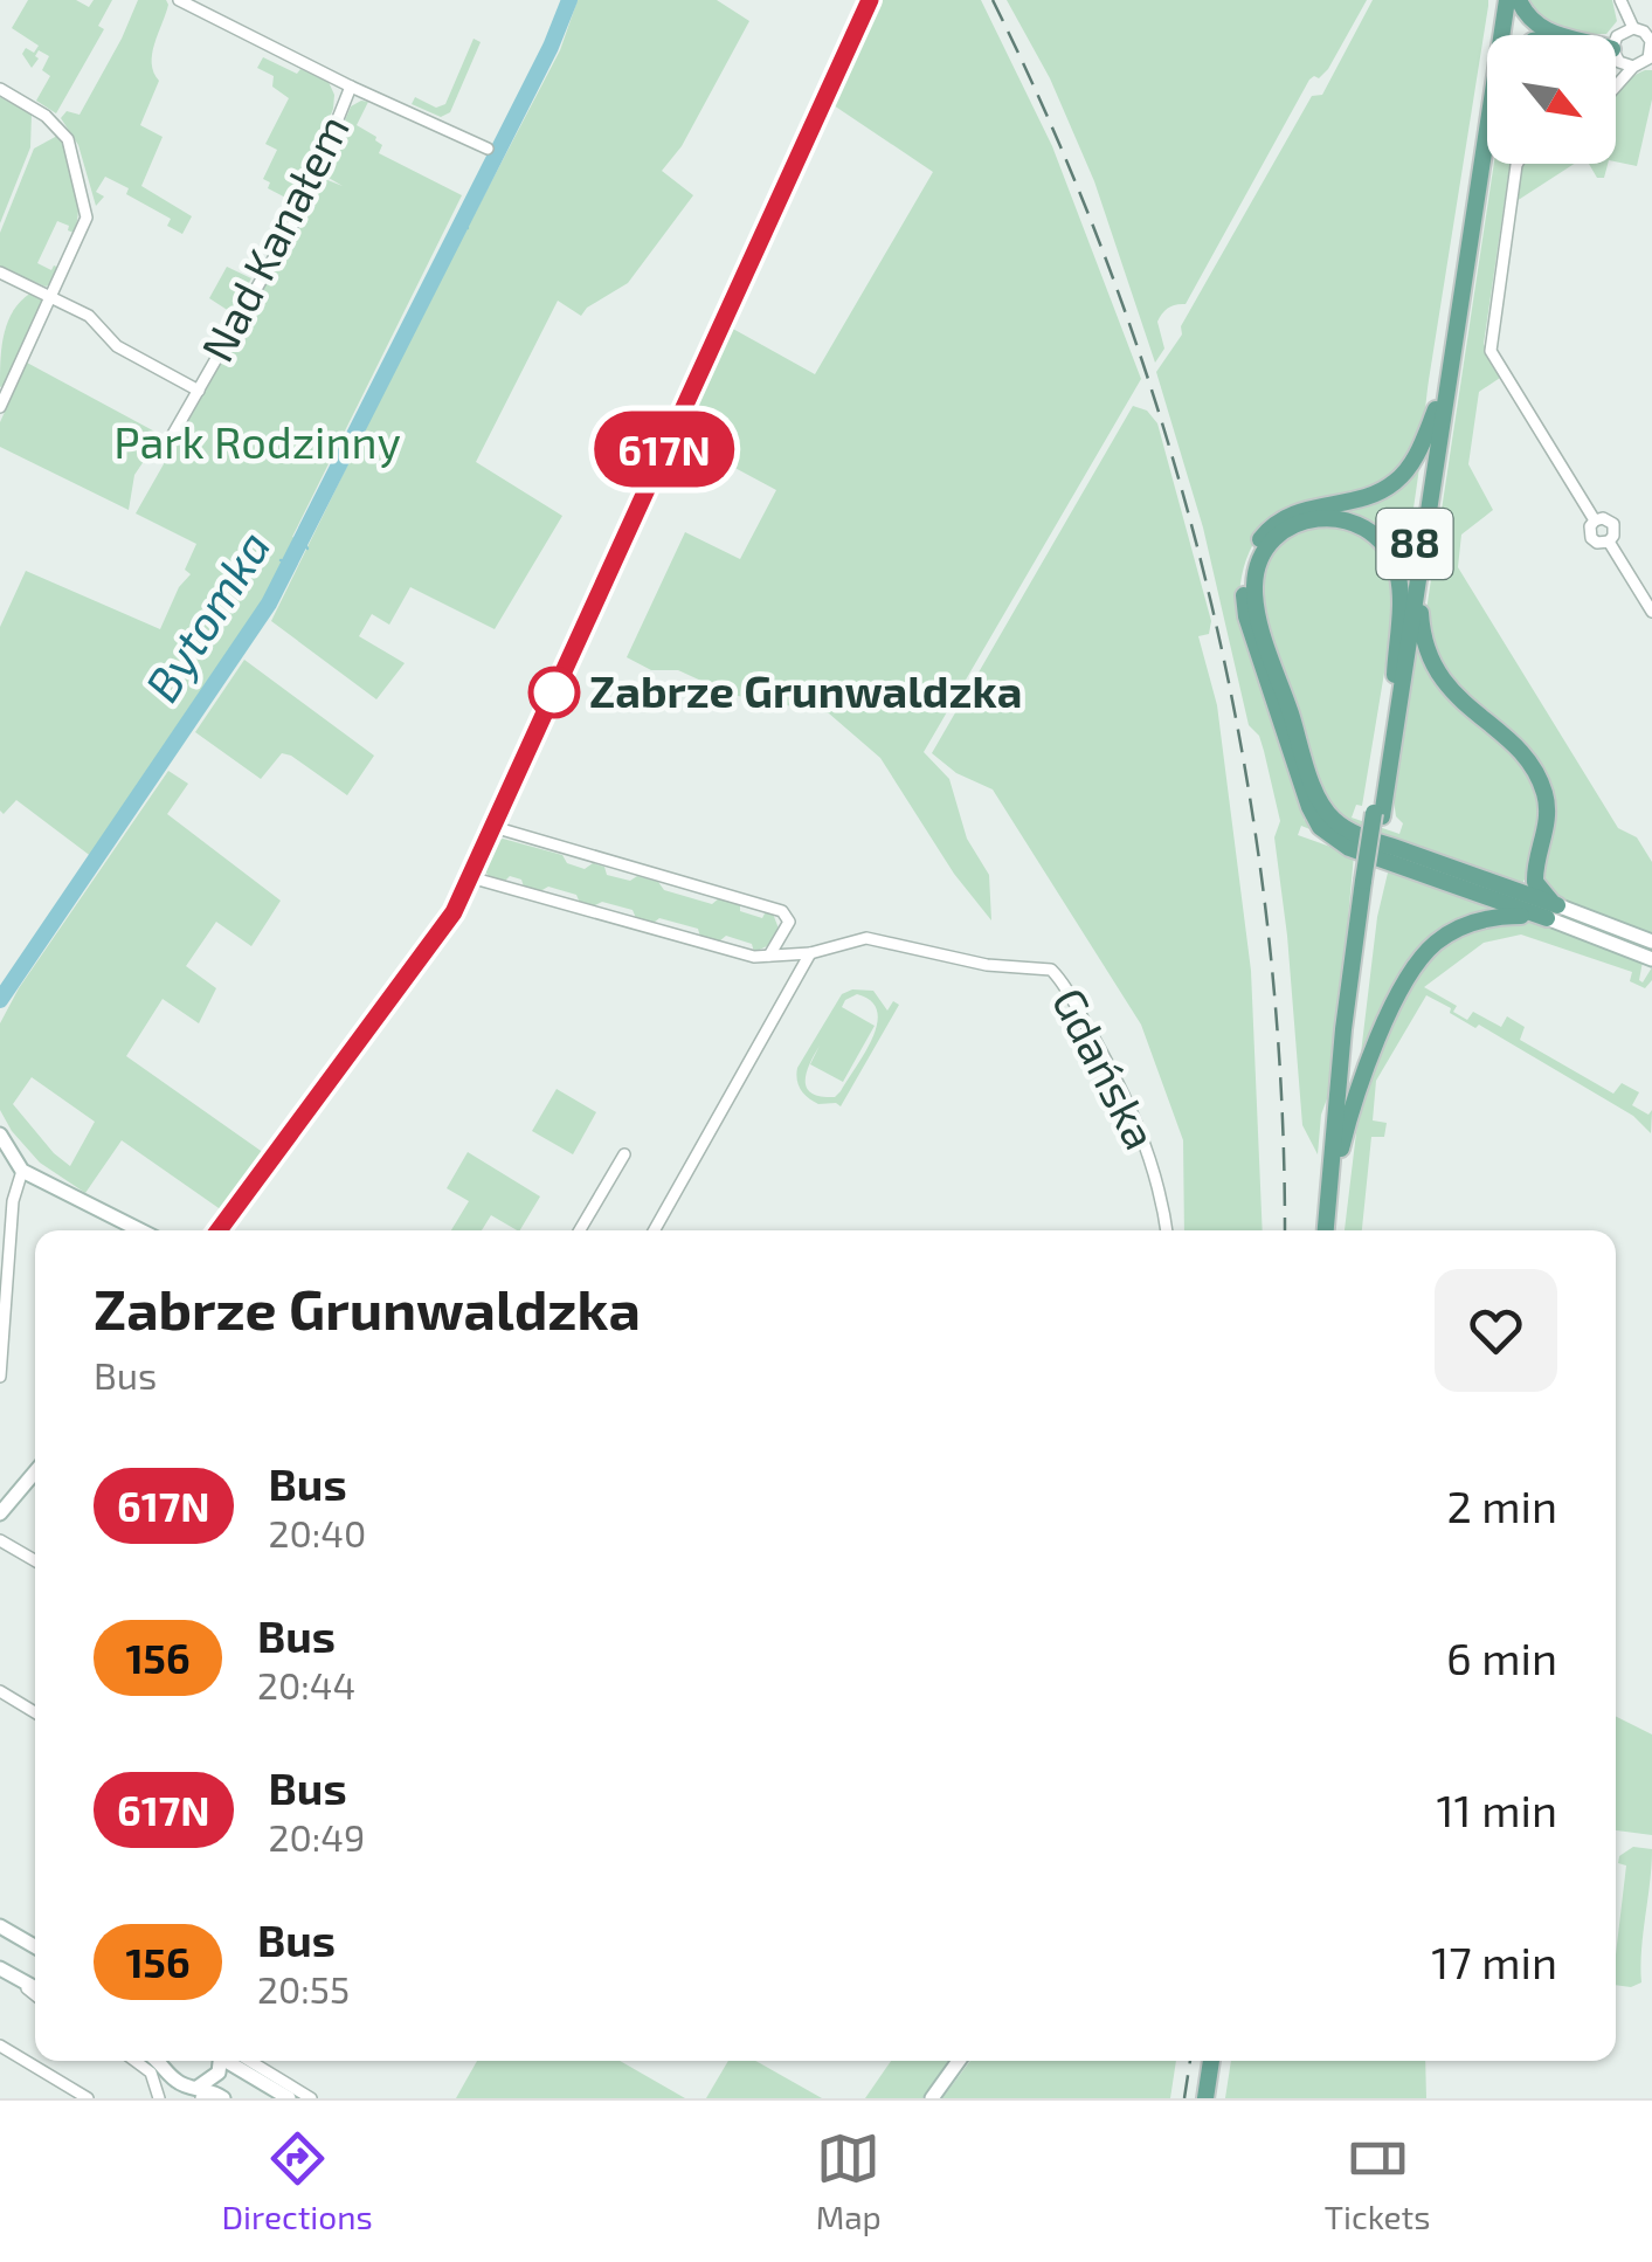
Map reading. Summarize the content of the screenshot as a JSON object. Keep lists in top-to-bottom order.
{
  "streets": {
    "main road": ["88"],
    "street": ["Nad Kanałem", "Gdańska"]
  },
  "water": ["Bytomka"],
  "parks": ["Park Rodzinny"],
  "places": ["Zabrze Grunwaldzka"],
  "lines": ["bus line 617N"],
  "north": "bottom right",
  "page": {
    "on_map": "617N",
    "heading": ["Zabrze Grunwaldzka", "Bus"],
    "list": [
      {
        "mark": "617N",
        "name": "Bus",
        "note": "20:40",
        "value": "2 min"
      },
      {
        "mark": "156",
        "name": "Bus",
        "note": "20:44",
        "value": "6 min"
      },
      {
        "mark": "617N",
        "name": "Bus",
        "note": "20:49",
        "value": "11 min"
      },
      {
        "mark": "156",
        "name": "Bus",
        "note": "20:55",
        "value": "17 min"
      }
    ],
    "tabs": ["Directions", "Map", "Tickets"]
  }
}
